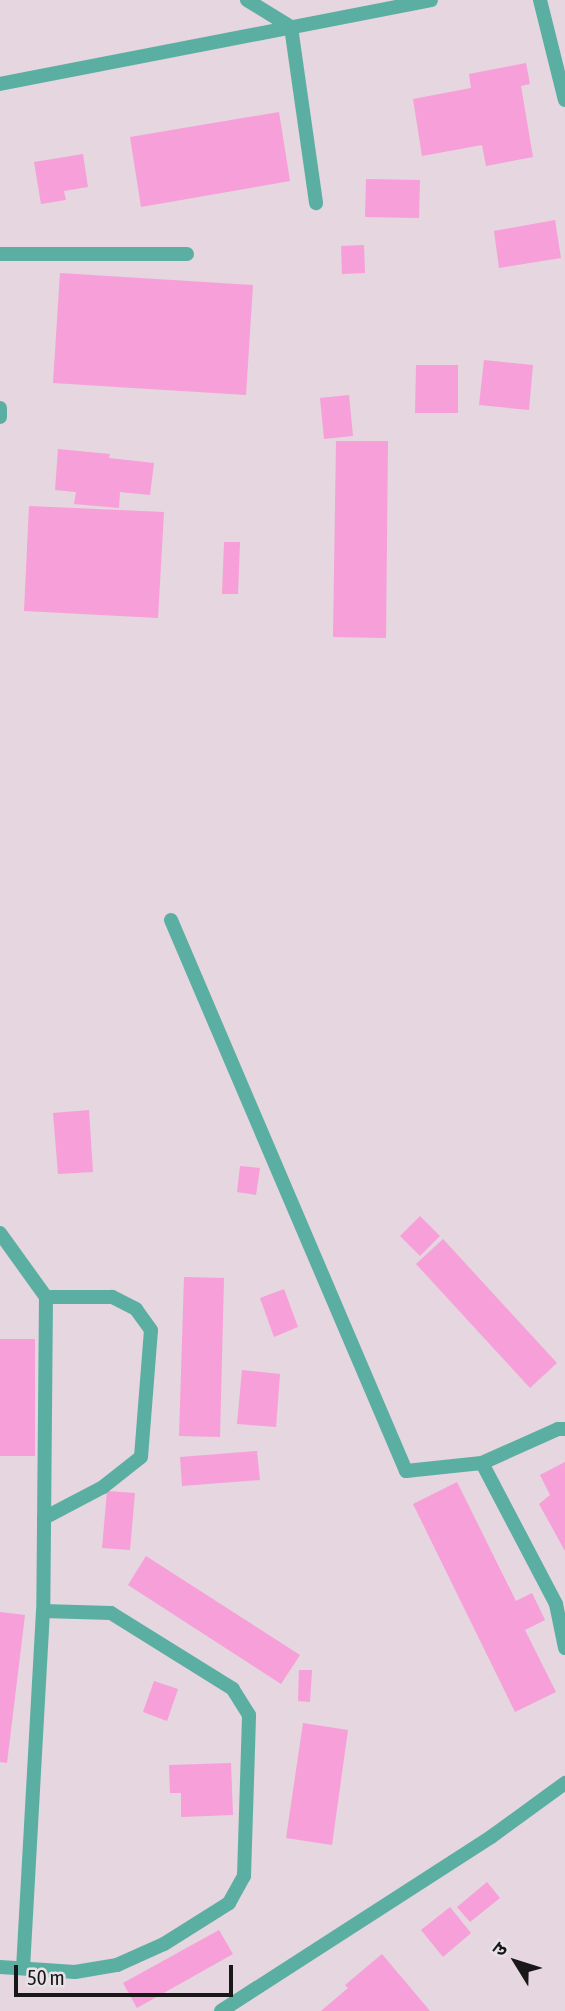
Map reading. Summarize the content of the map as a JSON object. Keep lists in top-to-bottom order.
{
  "scale_bar": "50 m",
  "north": "top left"
}
